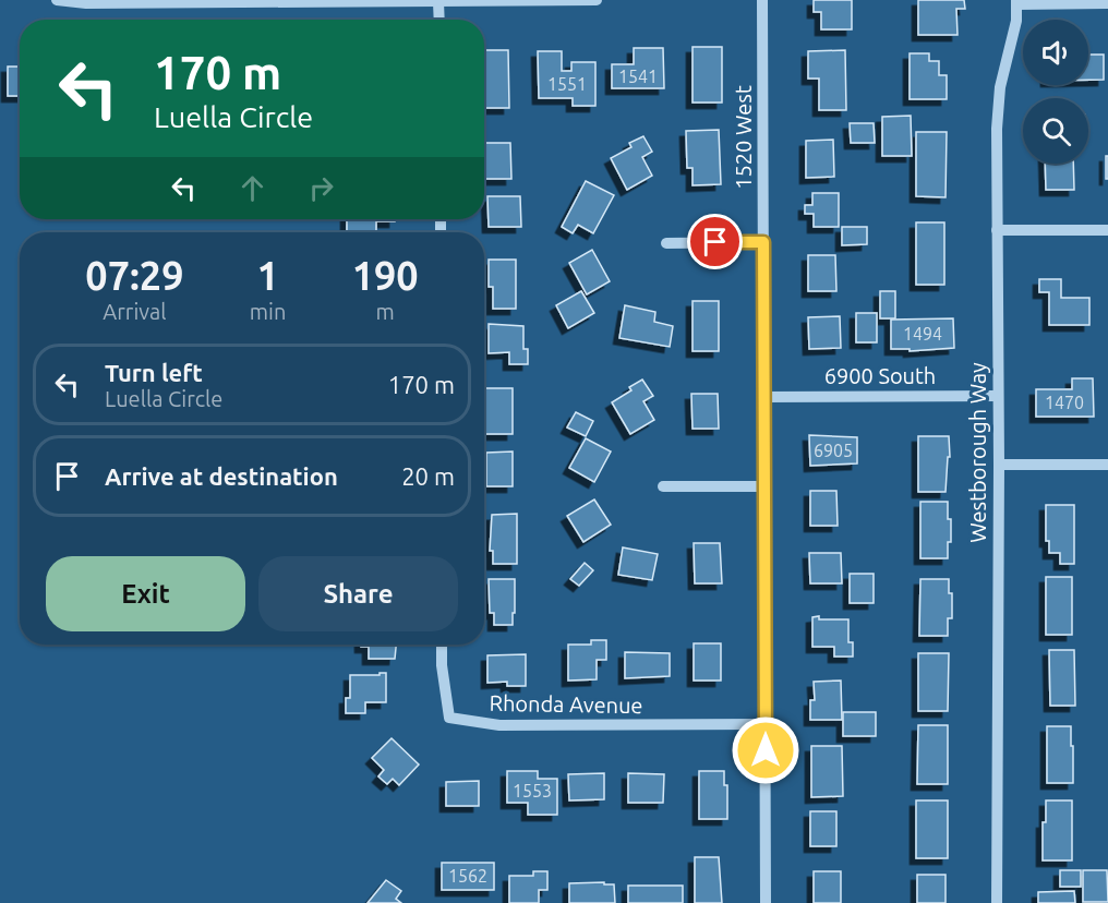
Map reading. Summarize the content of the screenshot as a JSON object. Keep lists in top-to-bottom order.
{
  "streets": {
    "street": [
      "1520 West",
      "6900 South",
      "Westborough Way",
      "Rhonda Avenue"
    ]
  },
  "crossings": [
    ["1520 West", "6900 South"],
    ["1520 West", "Rhonda Avenue"],
    ["6900 South", "Westborough Way"]
  ],
  "house_numbers": [
    "1541",
    "1551",
    "1494",
    "1470",
    "6905",
    "1553",
    "1562"
  ],
  "page": {
    "turn": ["170 m", "Luella Circle"],
    "eta": [
      "07:29",
      "Arrival",
      "1",
      "min",
      "190",
      "m"
    ],
    "list": [
      {
        "name": "Turn left",
        "note": "Luella Circle",
        "value": "170 m"
      },
      {
        "name": "Arrive at destination",
        "value": "20 m"
      }
    ],
    "buttons": ["Exit", "Share"]
  }
}
